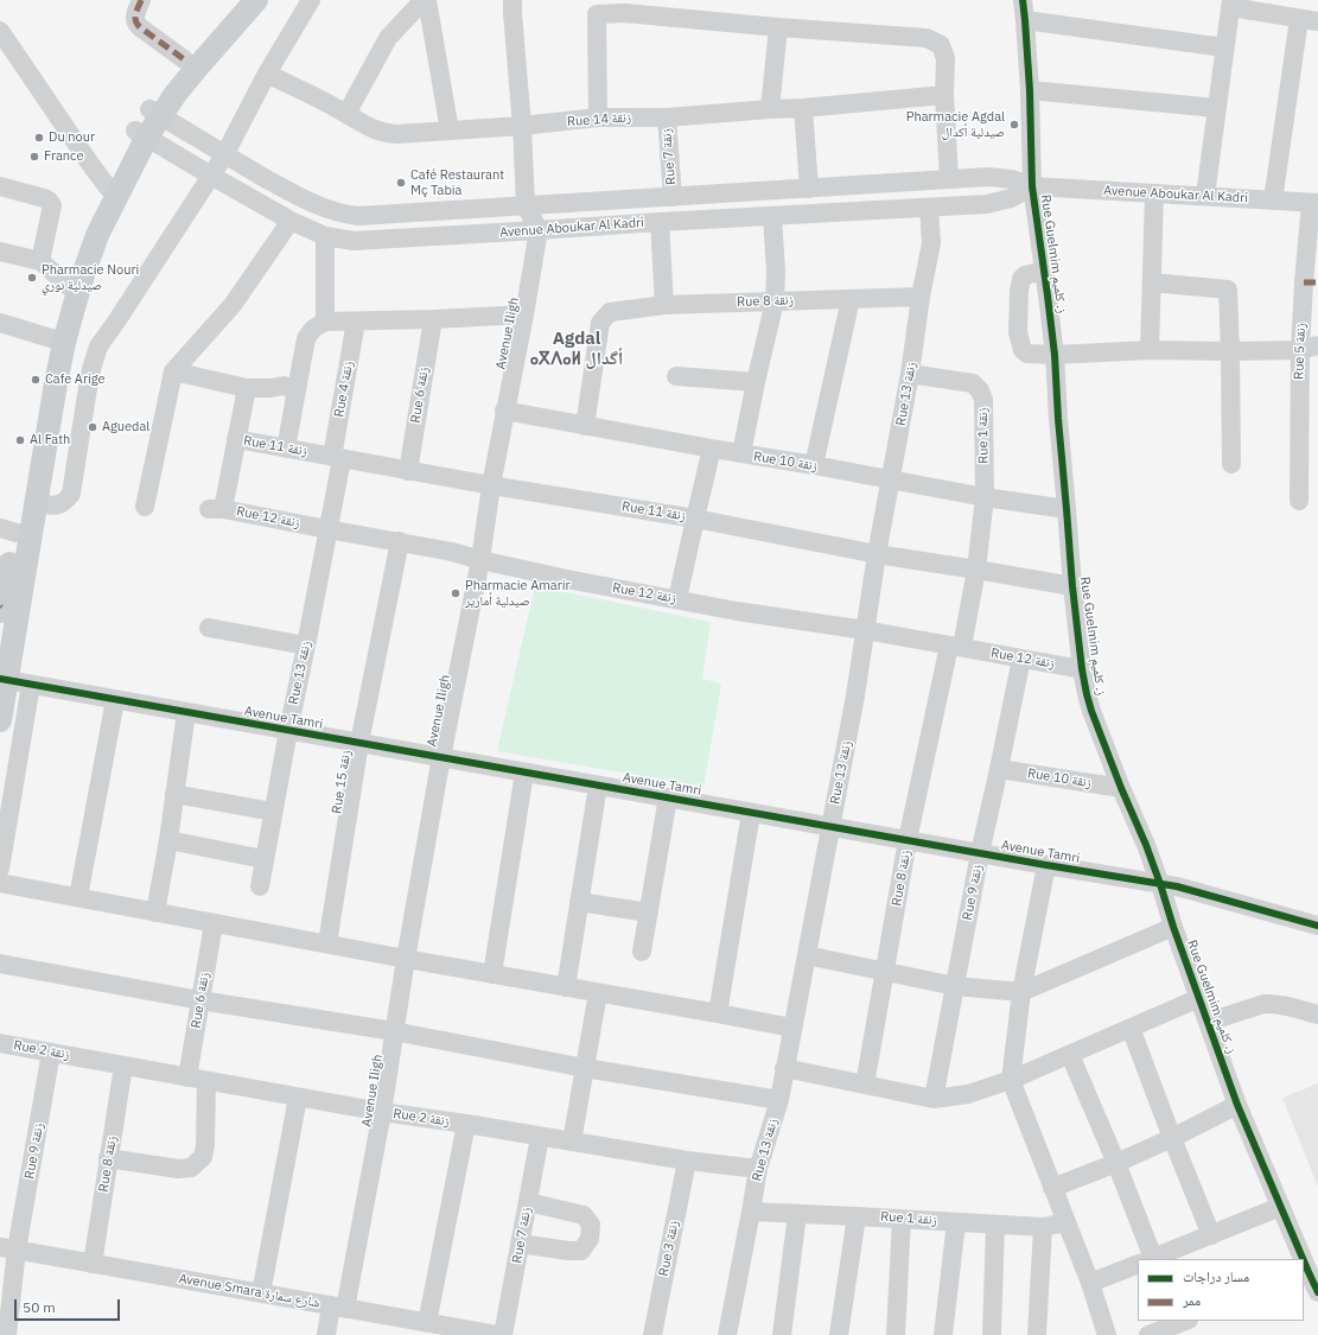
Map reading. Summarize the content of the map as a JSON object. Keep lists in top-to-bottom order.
{
  "streets": {
    "street": [
      "Rue 14 زنقة",
      "Rue 7 زنقة",
      "Avenue Aboukar Al Kadri",
      "Rue Guelmim ز. كلميم",
      "Rue 8 زنقة",
      "Avenue Iligh",
      "Rue 5 زنقة",
      "Rue 4 زنقة",
      "Rue 13 زنقة",
      "Rue 6 زنقة",
      "Rue 1 زنقة",
      "Rue 11 زنقة",
      "Rue 10 زنقة",
      "Rue 12 زنقة",
      "Avenue Tamri",
      "Rue 15 زنقة",
      "Rue 9 زنقة",
      "Rue 2 زنقة",
      "Rue 3 زنقة",
      "Avenue Smara شارع سمارة"
    ]
  },
  "crossings": [
    ["Rue 14 زنقة", "Rue 7 زنقة"],
    ["Rue 7 زنقة", "Avenue Aboukar Al Kadri"],
    ["Rue 7 زنقة", "Rue 2 زنقة"],
    ["Avenue Aboukar Al Kadri", "Rue Guelmim ز. كلميم"],
    ["Avenue Aboukar Al Kadri", "Avenue Iligh"],
    ["Avenue Aboukar Al Kadri", "Rue 5 زنقة"],
    ["Avenue Aboukar Al Kadri", "Rue 13 زنقة"],
    ["Rue Guelmim ز. كلميم", "Rue 11 زنقة"],
    ["Rue Guelmim ز. كلميم", "Rue 10 زنقة"],
    ["Rue Guelmim ز. كلميم", "Rue 12 زنقة"],
    ["Rue Guelmim ز. كلميم", "Avenue Tamri"],
    ["Rue 8 زنقة", "Rue 13 زنقة"],
    ["Rue 8 زنقة", "Rue 6 زنقة"],
    ["Rue 8 زنقة", "Rue 1 زنقة"],
    ["Rue 8 زنقة", "Rue 11 زنقة"],
    ["Rue 8 زنقة", "Rue 10 زنقة"],
    ["Rue 8 زنقة", "Rue 12 زنقة"],
    ["Rue 8 زنقة", "Avenue Tamri"],
    ["Rue 8 زنقة", "Rue 2 زنقة"],
    ["Rue 8 زنقة", "Avenue Smara شارع سمارة"],
    ["Avenue Iligh", "Rue 11 زنقة"],
    ["Avenue Iligh", "Rue 10 زنقة"],
    ["Avenue Iligh", "Rue 12 زنقة"],
    ["Avenue Iligh", "Avenue Tamri"],
    ["Avenue Iligh", "Rue 2 زنقة"],
    ["Avenue Iligh", "Avenue Smara شارع سمارة"],
    ["Rue 4 زنقة", "Rue 13 زنقة"],
    ["Rue 4 زنقة", "Rue 11 زنقة"],
    ["Rue 13 زنقة", "Rue 1 زنقة"],
    ["Rue 13 زنقة", "Rue 11 زنقة"],
    ["Rue 13 زنقة", "Rue 10 زنقة"],
    ["Rue 13 زنقة", "Rue 12 زنقة"],
    ["Rue 13 زنقة", "Avenue Tamri"],
    ["Rue 13 زنقة", "Rue 2 زنقة"],
    ["Rue 6 زنقة", "Rue 11 زنقة"],
    ["Rue 6 زنقة", "Rue 2 زنقة"],
    ["Rue 1 زنقة", "Rue 11 زنقة"],
    ["Rue 1 زنقة", "Rue 10 زنقة"],
    ["Rue 11 زنقة", "Rue 12 زنقة"],
    ["Rue 10 زنقة", "Rue 9 زنقة"],
    ["Rue 12 زنقة", "Rue 15 زنقة"],
    ["Rue 12 زنقة", "Rue 9 زنقة"],
    ["Avenue Tamri", "Rue 15 زنقة"],
    ["Avenue Tamri", "Rue 9 زنقة"],
    ["Rue 9 زنقة", "Rue 2 زنقة"],
    ["Rue 9 زنقة", "Avenue Smara شارع سمارة"],
    ["Rue 2 زنقة", "Rue 3 زنقة"]
  ],
  "districts": ["Agdal ⴰⴳⴷⴰⵍ أگدال"],
  "places": [
    "Pharmacie Agdal صيدلية أكدال",
    "Du nour",
    "France",
    "Café Restaurant Mç Tabia",
    "Pharmacie Nouri صيدلية نوري",
    "Cafe Arige",
    "Aguedal",
    "Al Fath",
    "Pharmacie Amarir صيدلية أمارير"
  ],
  "legend": ["مسار دراجات", "ممر"],
  "scale_bar": "50 m"
}
